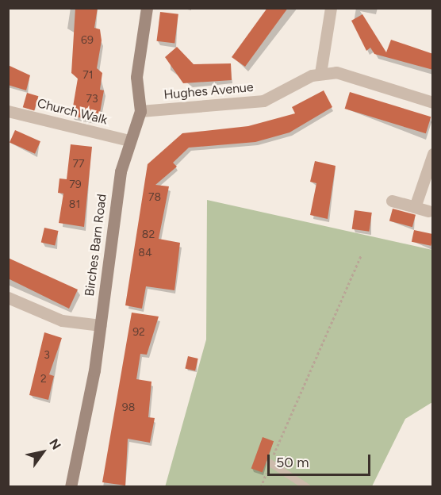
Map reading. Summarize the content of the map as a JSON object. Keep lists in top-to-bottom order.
{
  "streets": {
    "main road": ["Birches Barn Road"],
    "street": ["Hughes Avenue", "Church Walk"]
  },
  "crossings": [
    ["Hughes Avenue", "Birches Barn Road"],
    ["Church Walk", "Birches Barn Road"]
  ],
  "house_numbers": [
    "69",
    "71",
    "73",
    "77",
    "79",
    "78",
    "81",
    "82",
    "84",
    "92",
    "3",
    "2",
    "98"
  ],
  "scale_bar": "50 m",
  "north": "top right"
}
